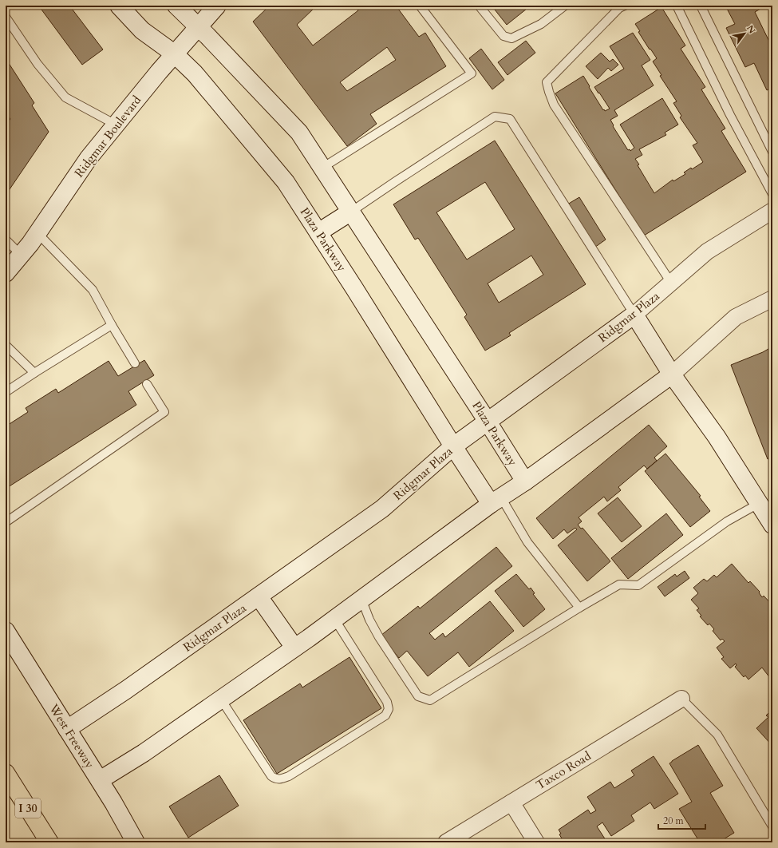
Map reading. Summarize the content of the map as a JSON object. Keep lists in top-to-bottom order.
{
  "streets": {
    "highway": ["I 30"],
    "street": [
      "Ridgmar Boulevard",
      "Plaza Parkway",
      "Ridgmar Plaza",
      "West Freeway",
      "Taxco Road"
    ]
  },
  "crossings": [
    ["Ridgmar Boulevard", "Plaza Parkway"],
    ["Plaza Parkway", "Ridgmar Plaza"],
    ["Ridgmar Plaza", "West Freeway"]
  ],
  "scale_bar": "20 m",
  "north": "top right"
}
